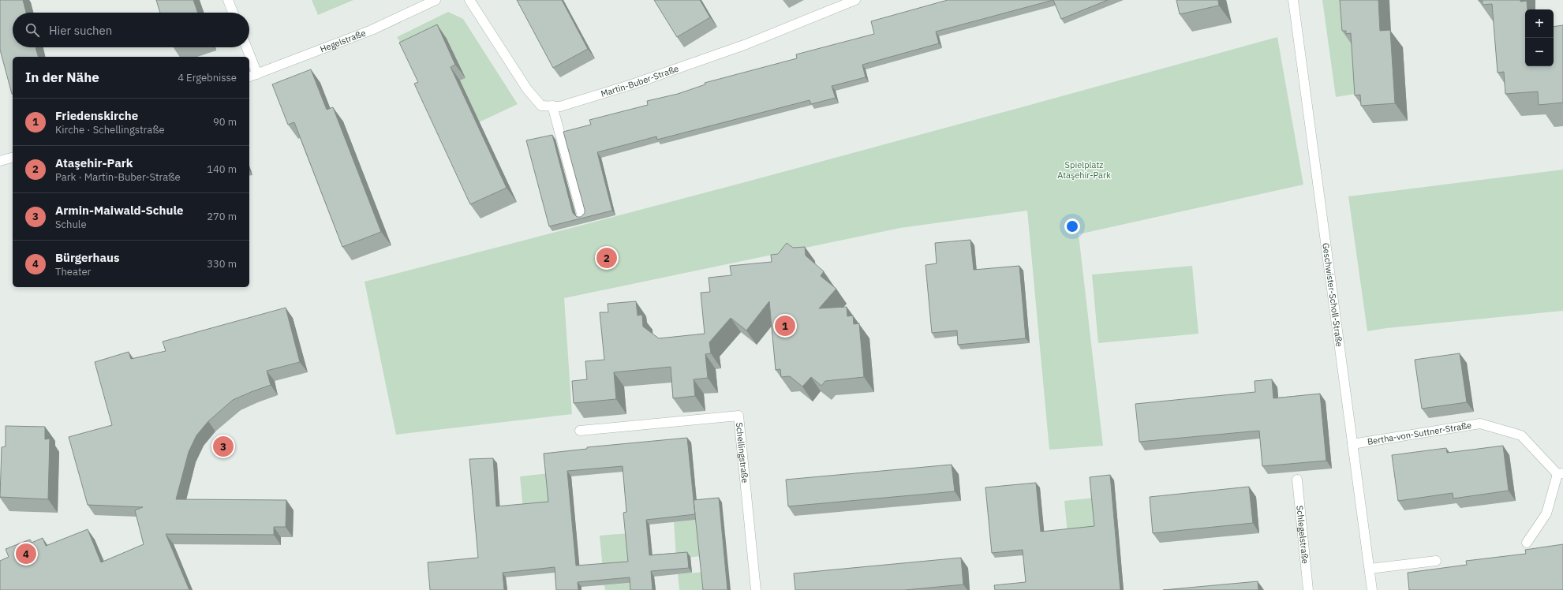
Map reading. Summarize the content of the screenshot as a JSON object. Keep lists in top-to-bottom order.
{
  "streets": {
    "street": [
      "Hegelstraße",
      "Martin-Buber-Straße",
      "Geschwister-Scholl-Straße",
      "Bertha-von-Suttner-Straße",
      "Schellingstraße",
      "Schlegelstraße"
    ]
  },
  "crossings": [
    ["Geschwister-Scholl-Straße", "Bertha-von-Suttner-Straße"]
  ],
  "parks": ["Spielplatz Ataşehir-Park"],
  "page": {
    "map_buttons": ["+", "−"],
    "search": "Hier suchen",
    "heading": ["In der Nähe", "4 Ergebnisse"],
    "list": [
      {
        "mark": "1",
        "name": "Friedenskirche",
        "note": "Kirche · Schellingstraße",
        "value": "90 m"
      },
      {
        "mark": "2",
        "name": "Ataşehir-Park",
        "note": "Park · Martin-Buber-Straße",
        "value": "140 m"
      },
      {
        "mark": "3",
        "name": "Armin-Maiwald-Schule",
        "note": "Schule",
        "value": "270 m"
      },
      {
        "mark": "4",
        "name": "Bürgerhaus",
        "note": "Theater",
        "value": "330 m"
      }
    ],
    "pins": [
      "2",
      "1",
      "3",
      "4"
    ]
  }
}
